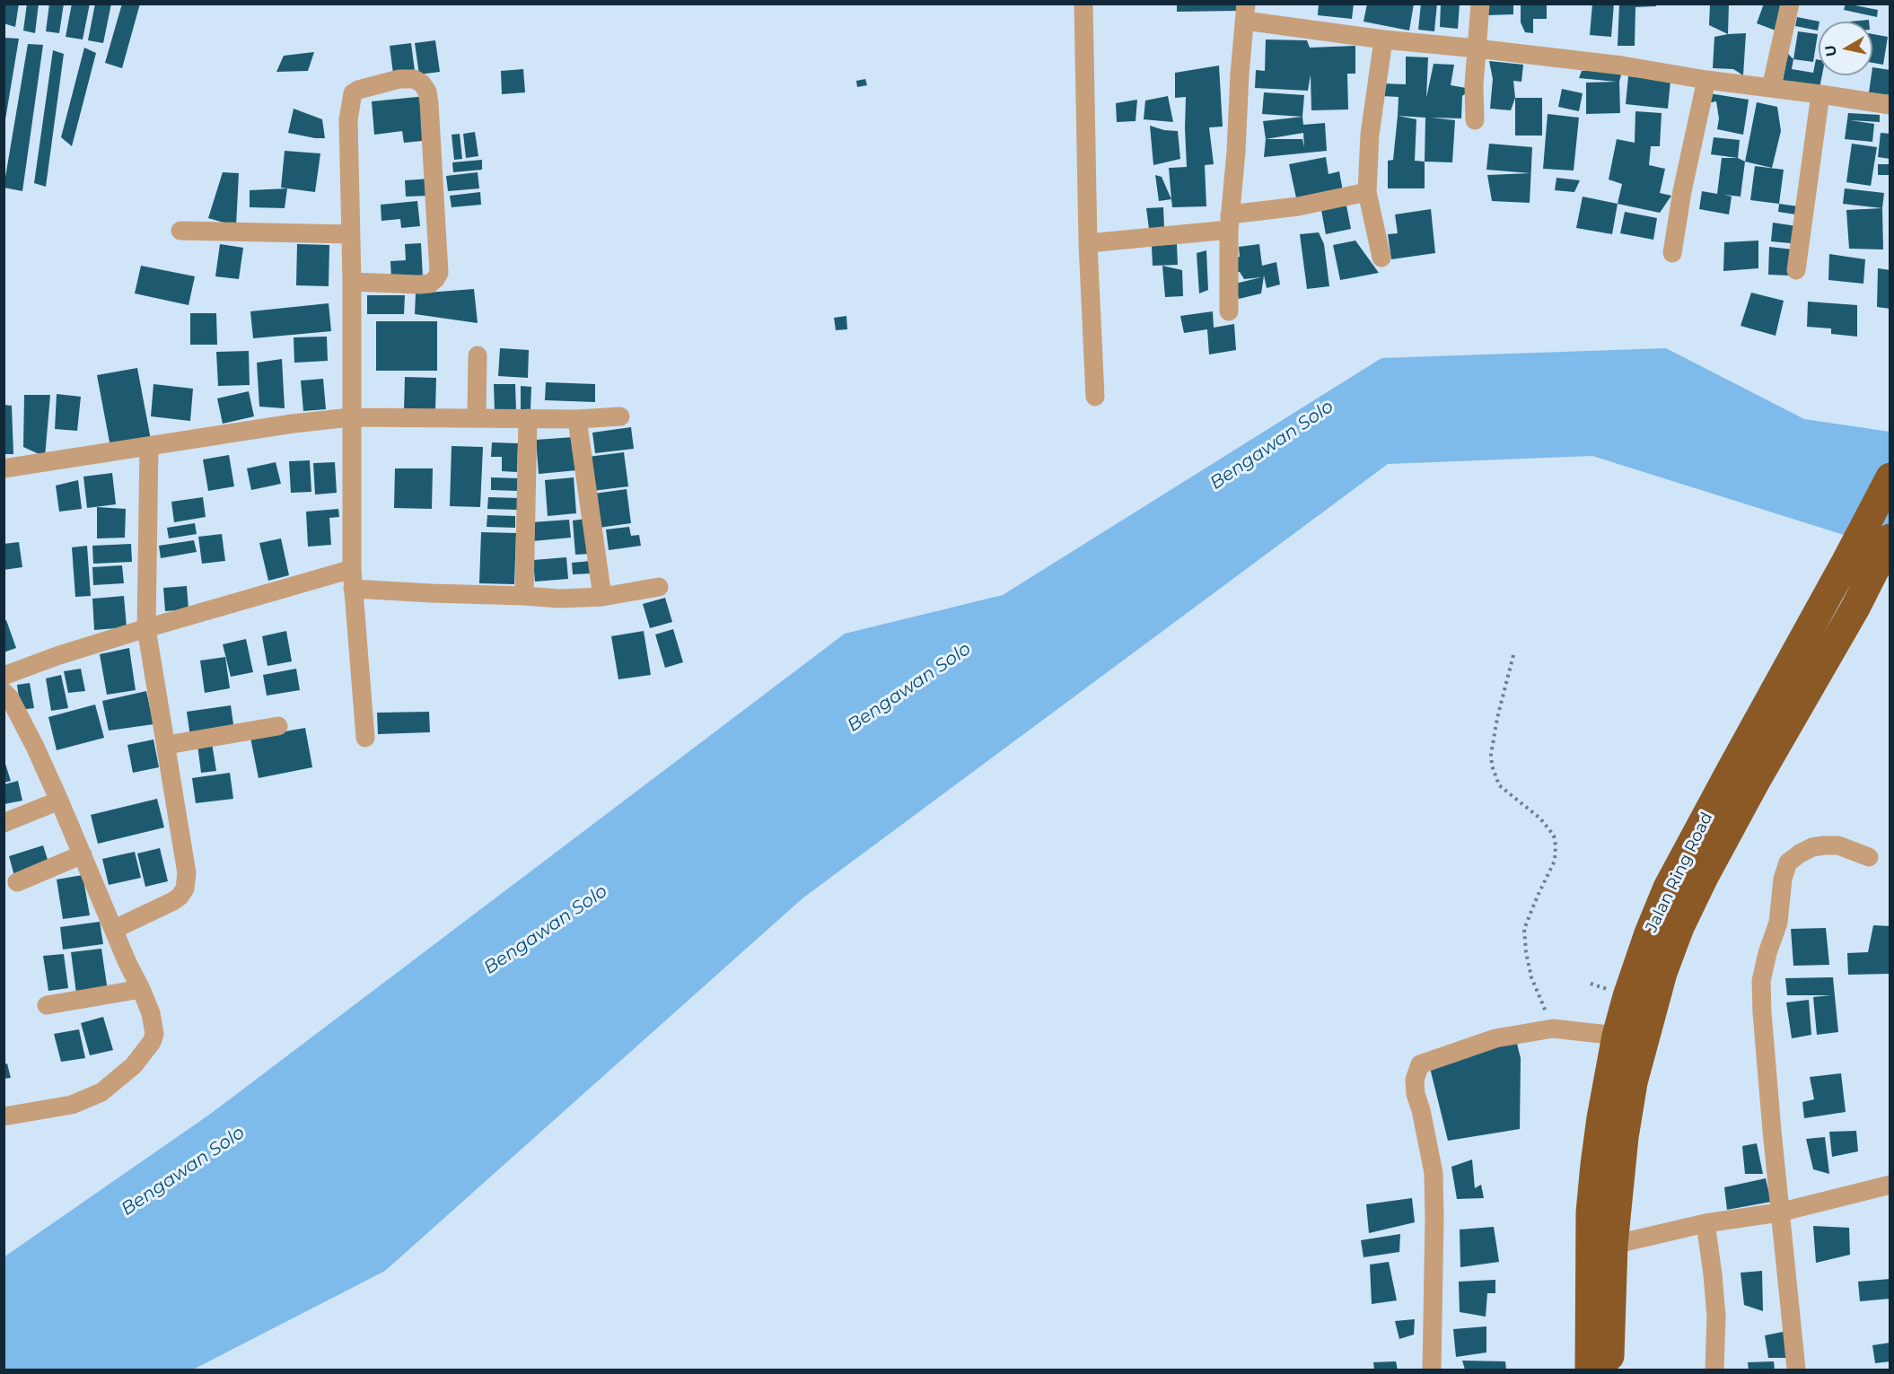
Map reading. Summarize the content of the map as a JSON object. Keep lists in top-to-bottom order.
{
  "streets": {
    "highway": ["Jalan Ring Road"]
  },
  "water": ["Bengawan Solo"],
  "north": "left"
}
